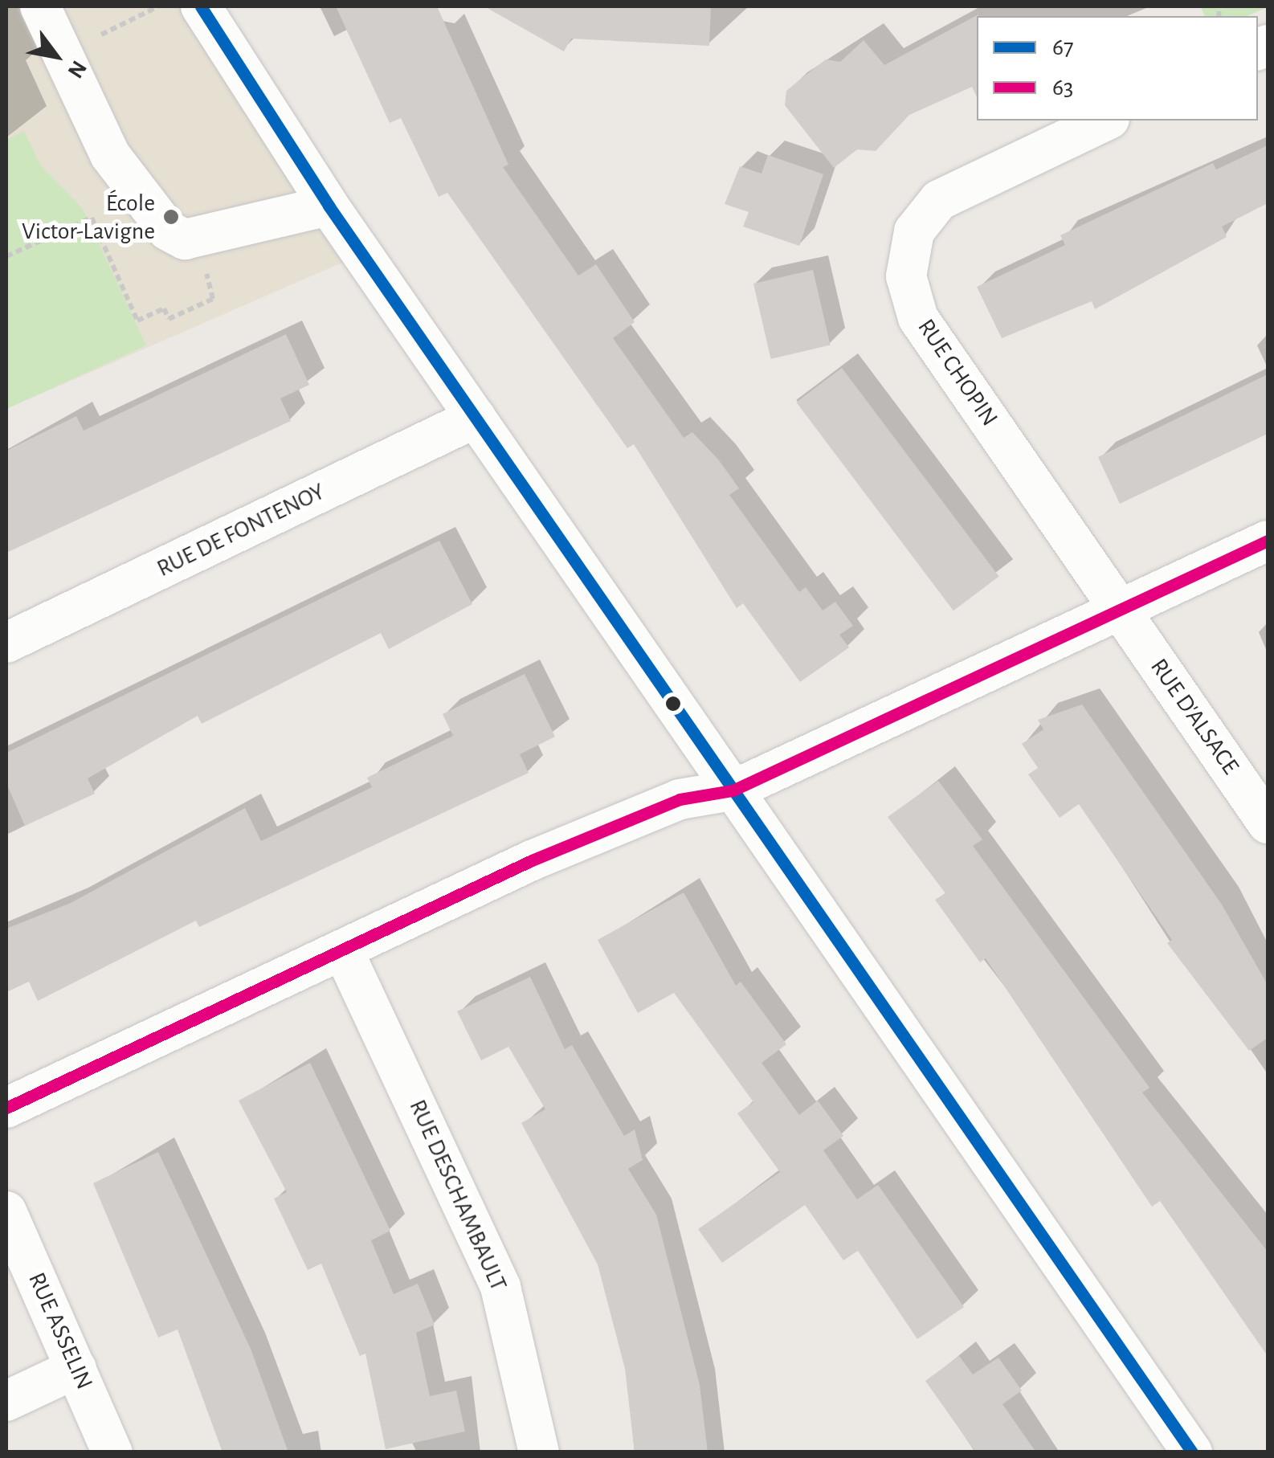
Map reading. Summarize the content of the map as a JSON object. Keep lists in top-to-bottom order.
{
  "streets": {
    "street": [
      "RUE CHOPIN",
      "RUE DE FONTENOY",
      "RUE D'ALSACE",
      "RUE DESCHAMBAULT",
      "RUE ASSELIN"
    ]
  },
  "crossings": [
    ["RUE CHOPIN", "RUE D'ALSACE"]
  ],
  "places": ["École Victor-Lavigne"],
  "lines": ["transit line 67", "transit line 63"],
  "legend": ["67", "63"],
  "north": "bottom right"
}
